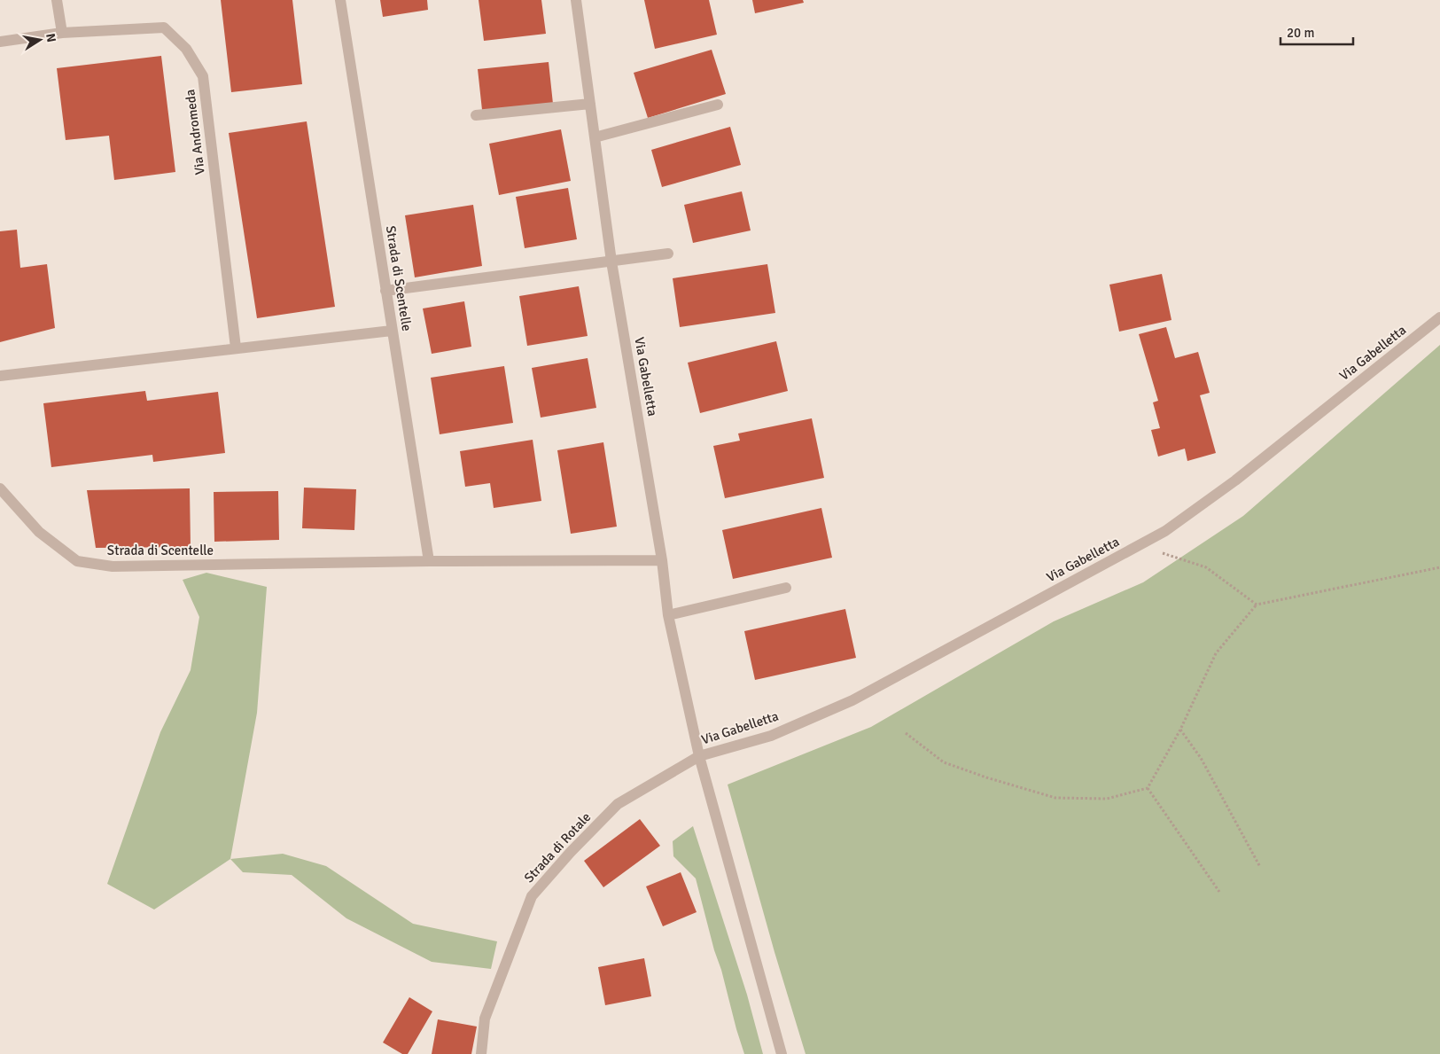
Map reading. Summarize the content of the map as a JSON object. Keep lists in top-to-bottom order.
{
  "streets": {
    "street": [
      "Via Andromeda",
      "Strada di Scentelle",
      "Via Gabelletta",
      "Strada di Rotale"
    ]
  },
  "crossings": [
    ["Strada di Scentelle", "Via Gabelletta"],
    ["Via Gabelletta", "Strada di Rotale"]
  ],
  "scale_bar": "20 m",
  "north": "right"
}
